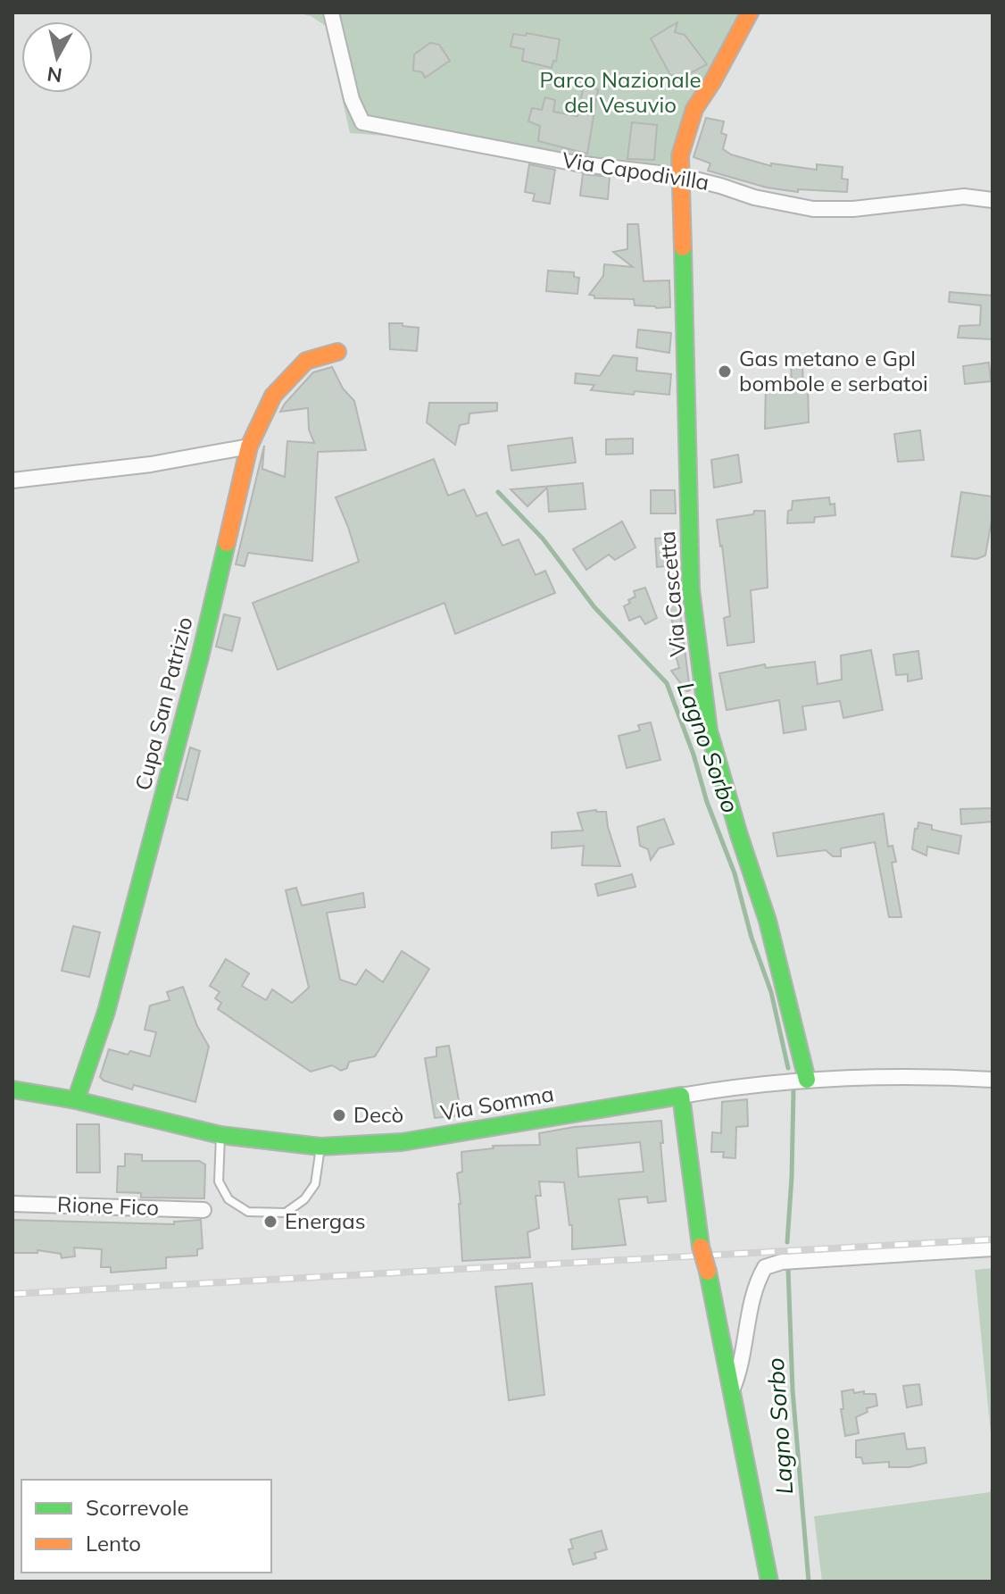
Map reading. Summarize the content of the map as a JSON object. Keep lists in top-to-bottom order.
{
  "streets": {
    "street": [
      "Via Capodivilla",
      "Via Cascetta",
      "Cupa San Patrizio",
      "Via Somma",
      "Rione Fico"
    ]
  },
  "crossings": [
    ["Via Capodivilla", "Via Cascetta"],
    ["Via Cascetta", "Via Somma"],
    ["Cupa San Patrizio", "Via Somma"]
  ],
  "water": ["Lagno Sorbo"],
  "parks": ["Parco Nazionale del Vesuvio"],
  "places": ["Gas metano e Gpl bombole e serbatoi", "Decò", "Energas"],
  "legend": ["Scorrevole", "Lento"],
  "north": "bottom"
}
